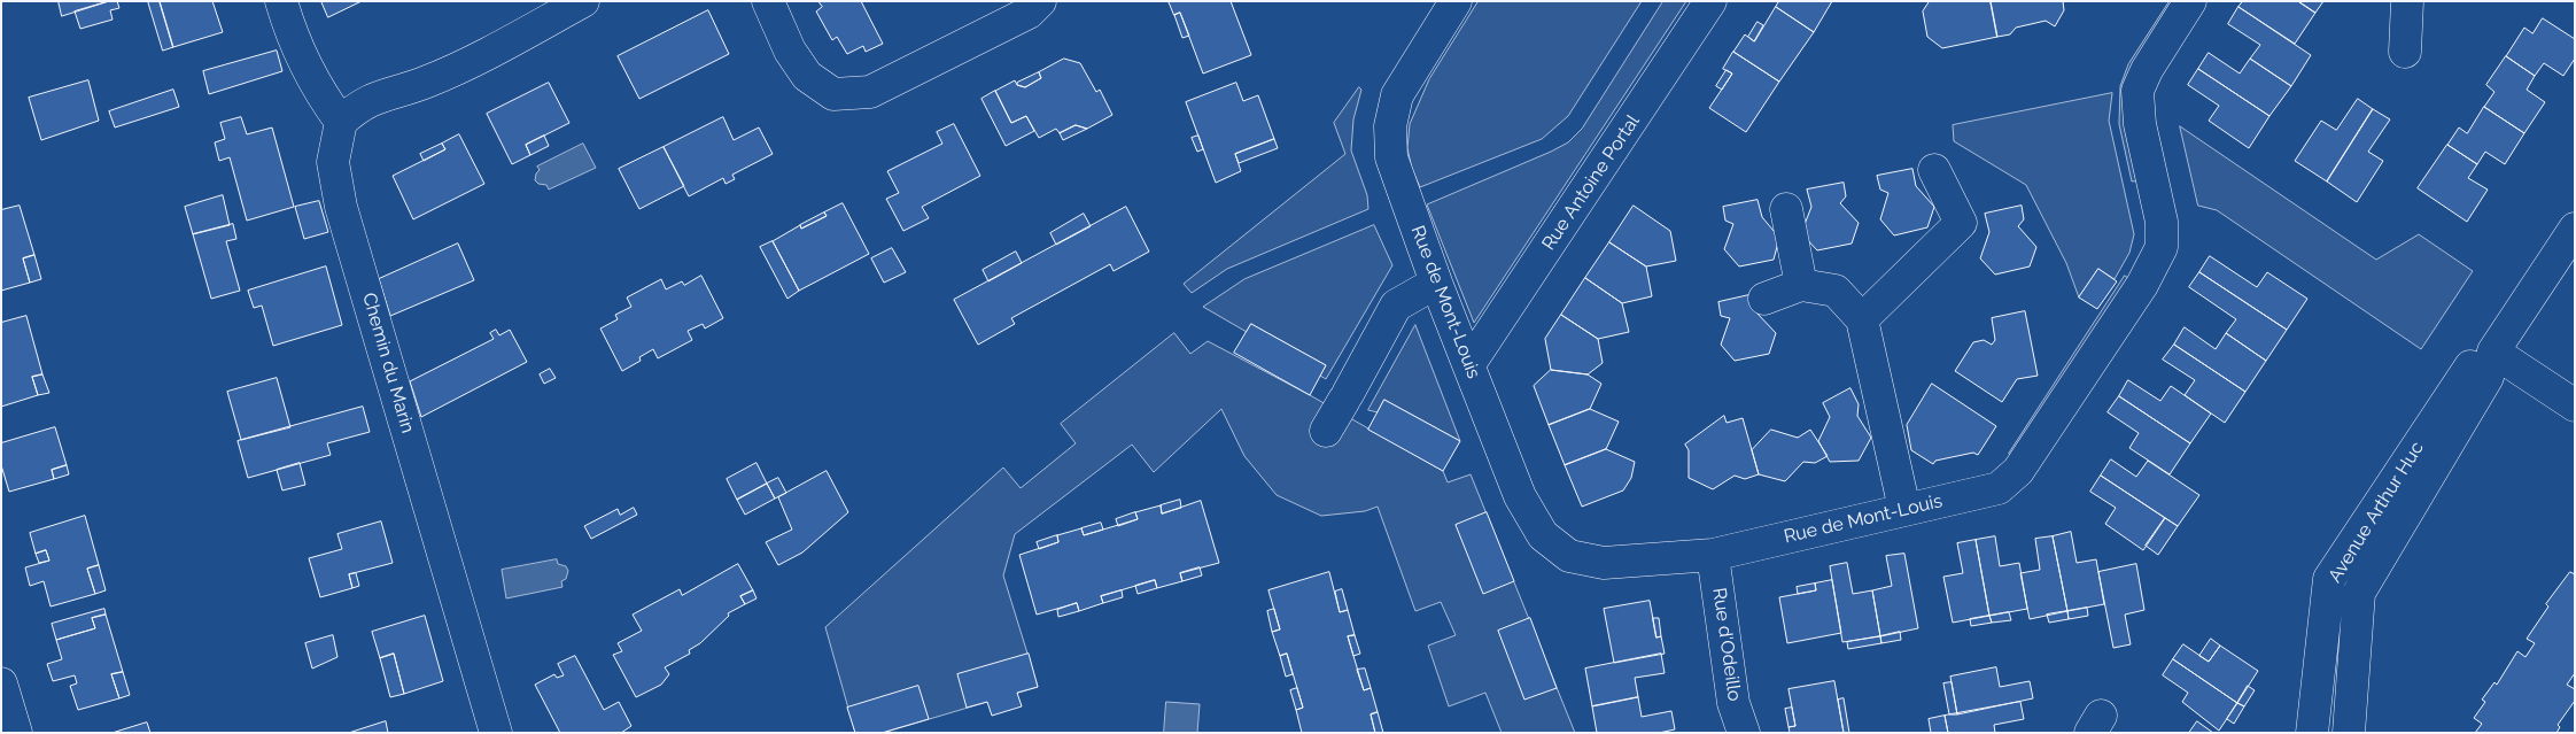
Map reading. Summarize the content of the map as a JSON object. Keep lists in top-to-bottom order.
{
  "streets": {
    "street": [
      "Rue Antoine Portal",
      "Rue de Mont-Louis",
      "Chemin du Marin",
      "Avenue Arthur Huc",
      "Rue d'Odeillo"
    ]
  },
  "crossings": [
    ["Rue Antoine Portal", "Rue de Mont-Louis"],
    ["Rue de Mont-Louis", "Rue d'Odeillo"]
  ]
}
